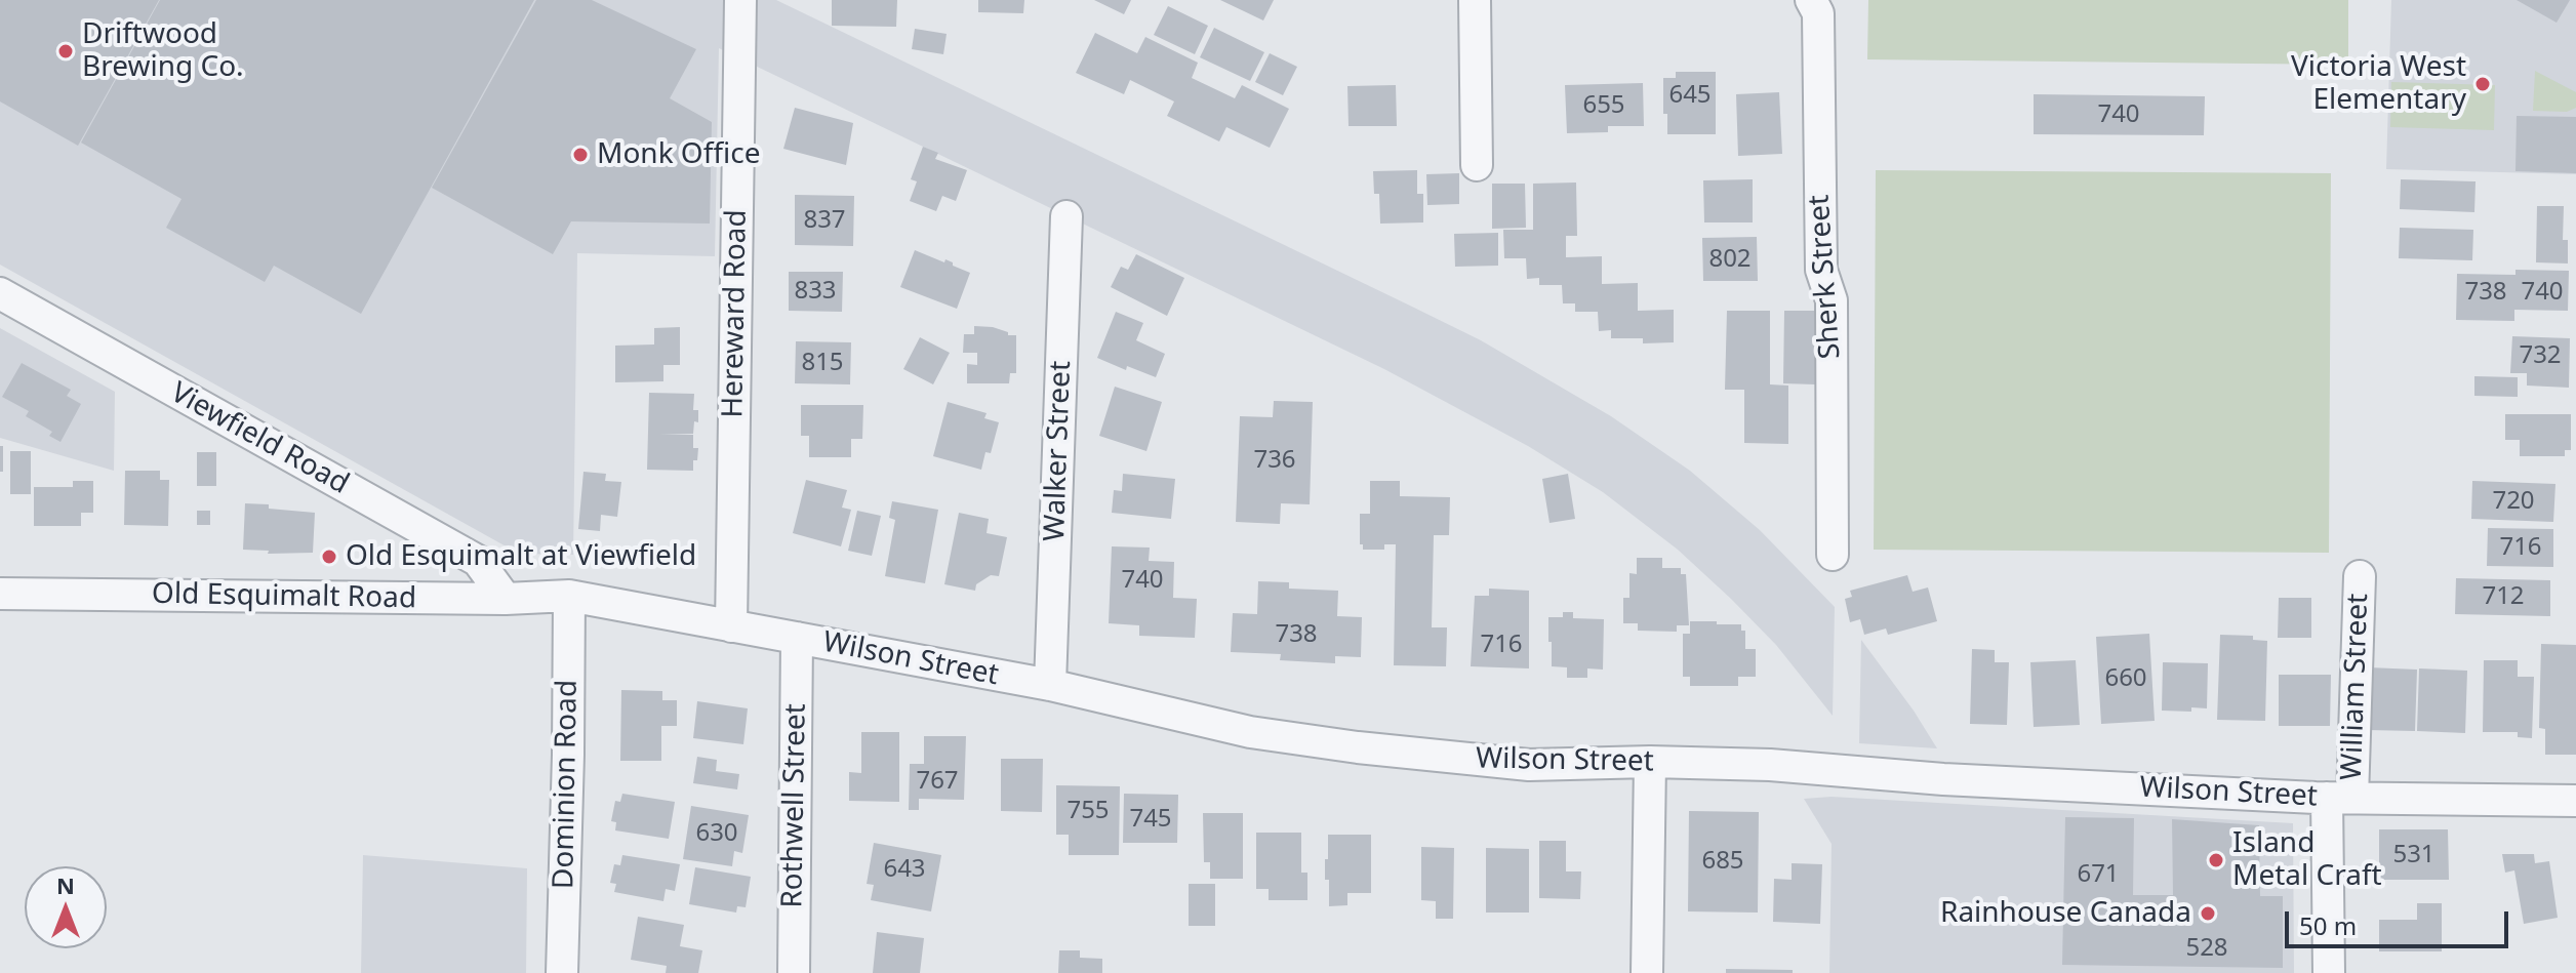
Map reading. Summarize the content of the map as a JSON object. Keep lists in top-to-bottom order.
{
  "streets": {
    "street": [
      "Sherk Street",
      "Hereward Road",
      "Viewfield Road",
      "Walker Street",
      "Old Esquimalt Road",
      "Wilson Street",
      "William Street",
      "Dominion Road",
      "Rothwell Street"
    ]
  },
  "crossings": [
    ["Hereward Road", "Wilson Street"],
    ["Viewfield Road", "Old Esquimalt Road"],
    ["Walker Street", "Wilson Street"],
    ["Old Esquimalt Road", "Wilson Street"],
    ["Old Esquimalt Road", "Dominion Road"],
    ["Wilson Street", "William Street"],
    ["Wilson Street", "Dominion Road"],
    ["Wilson Street", "Rothwell Street"]
  ],
  "places": [
    "Driftwood Brewing Co.",
    "Victoria West Elementary",
    "Monk Office",
    "Old Esquimalt at Viewfield",
    "Island Metal Craft",
    "Rainhouse Canada"
  ],
  "house_numbers": [
    "645",
    "655",
    "740",
    "837",
    "802",
    "833",
    "738",
    "740",
    "732",
    "815",
    "736",
    "720",
    "716",
    "740",
    "712",
    "738",
    "716",
    "660",
    "767",
    "755",
    "745",
    "630",
    "531",
    "685",
    "643",
    "671",
    "528"
  ],
  "scale_bar": "50 m",
  "north": "top"
}
